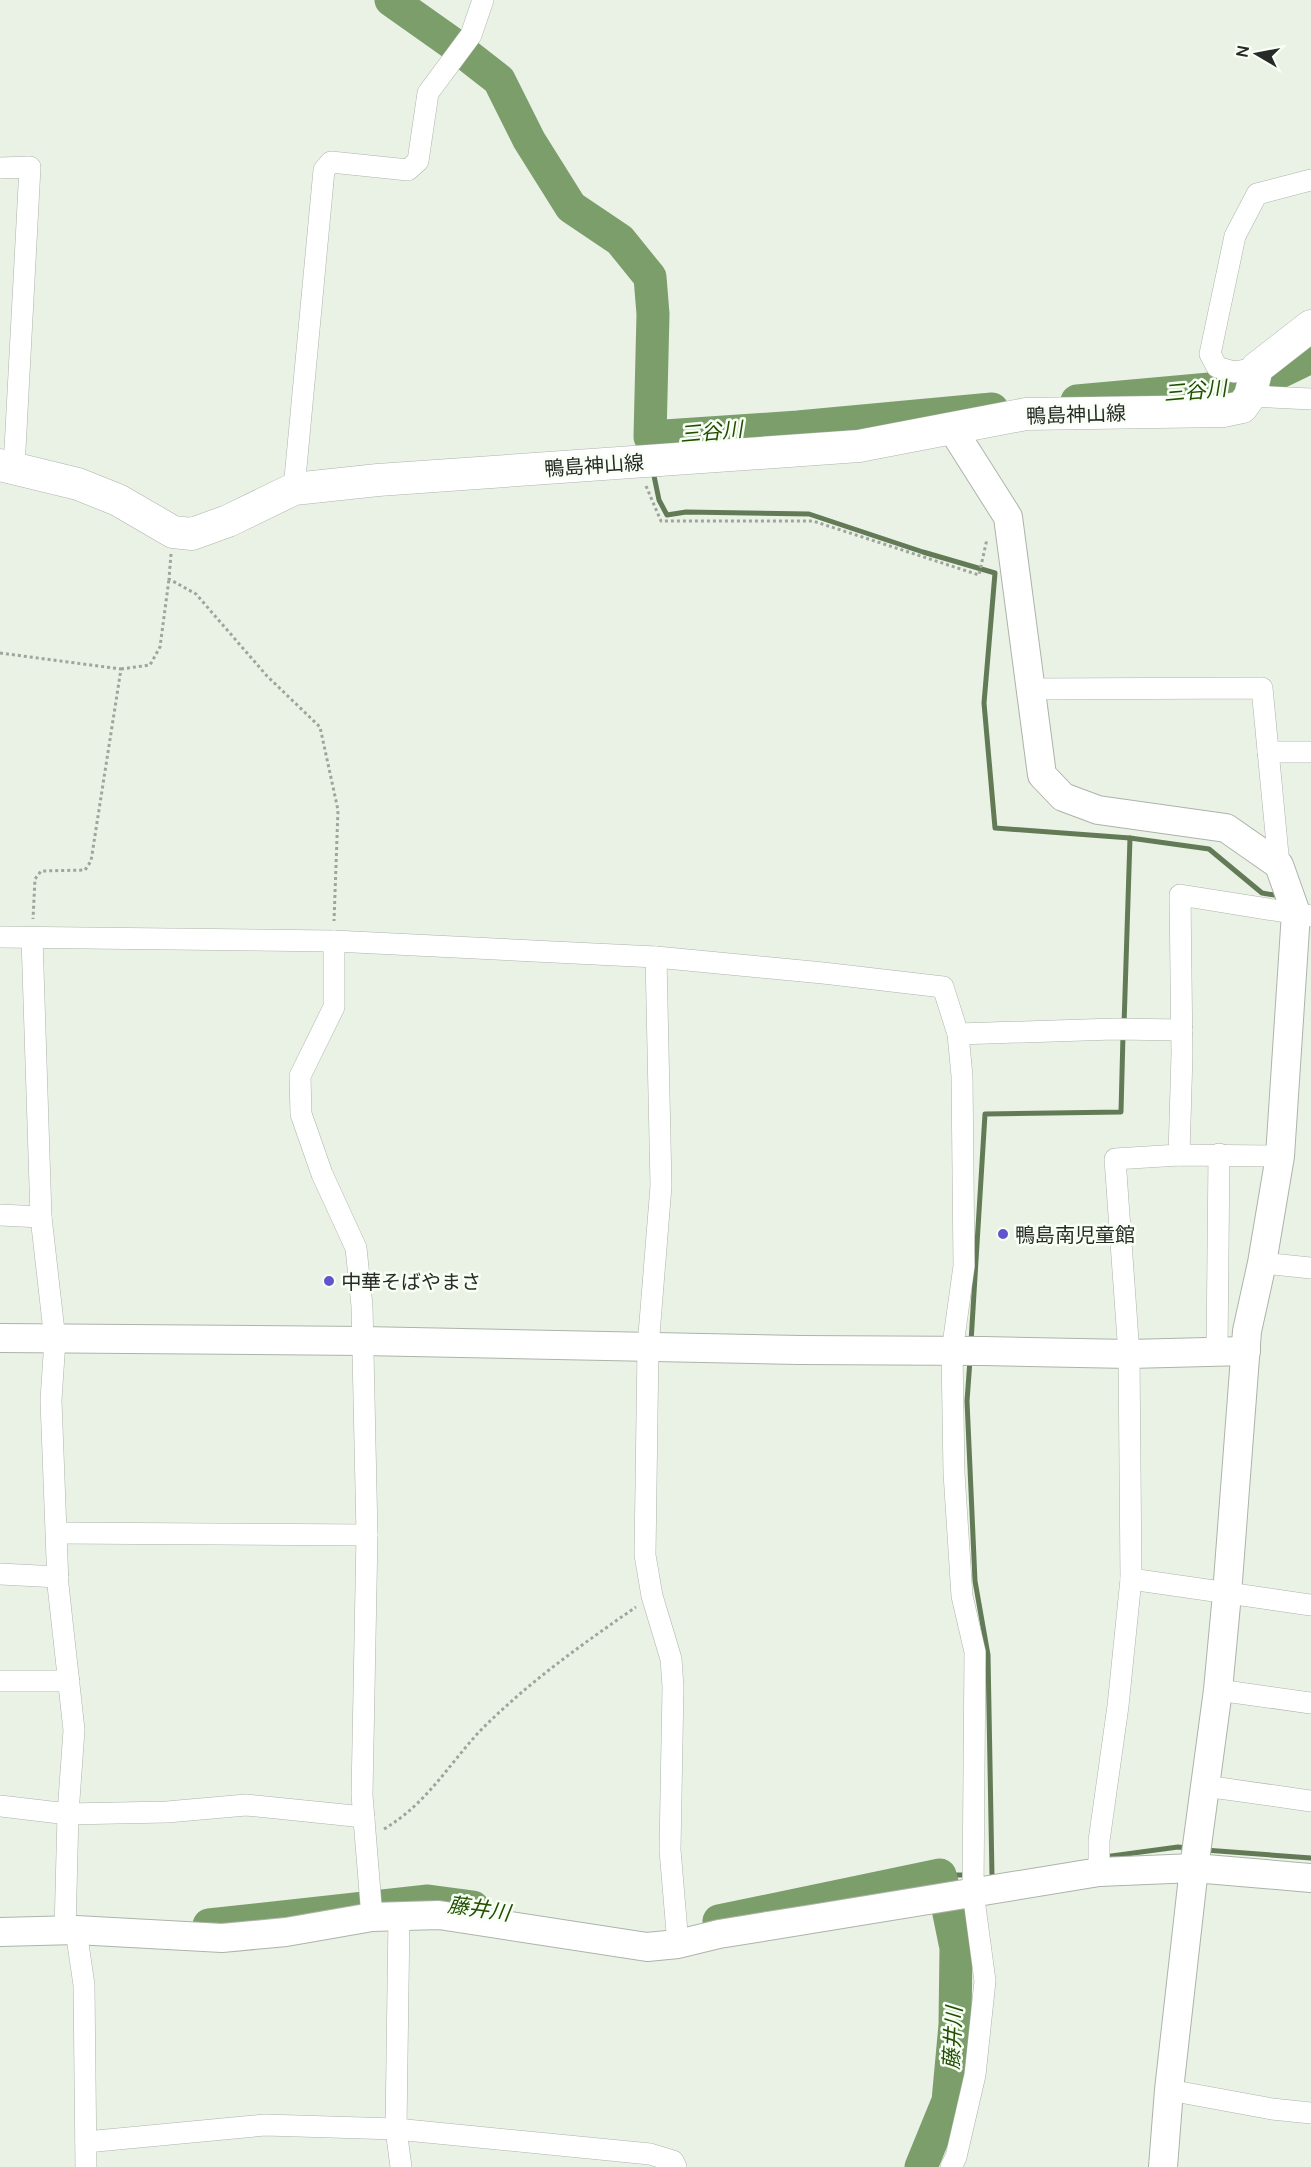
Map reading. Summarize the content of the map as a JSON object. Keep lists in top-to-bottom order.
{
  "streets": {
    "main road": ["鴨島神山線"]
  },
  "water": ["三谷川", "藤井川"],
  "places": ["鴨島南児童館", "中華そばやまさ"],
  "north": "left"
}
